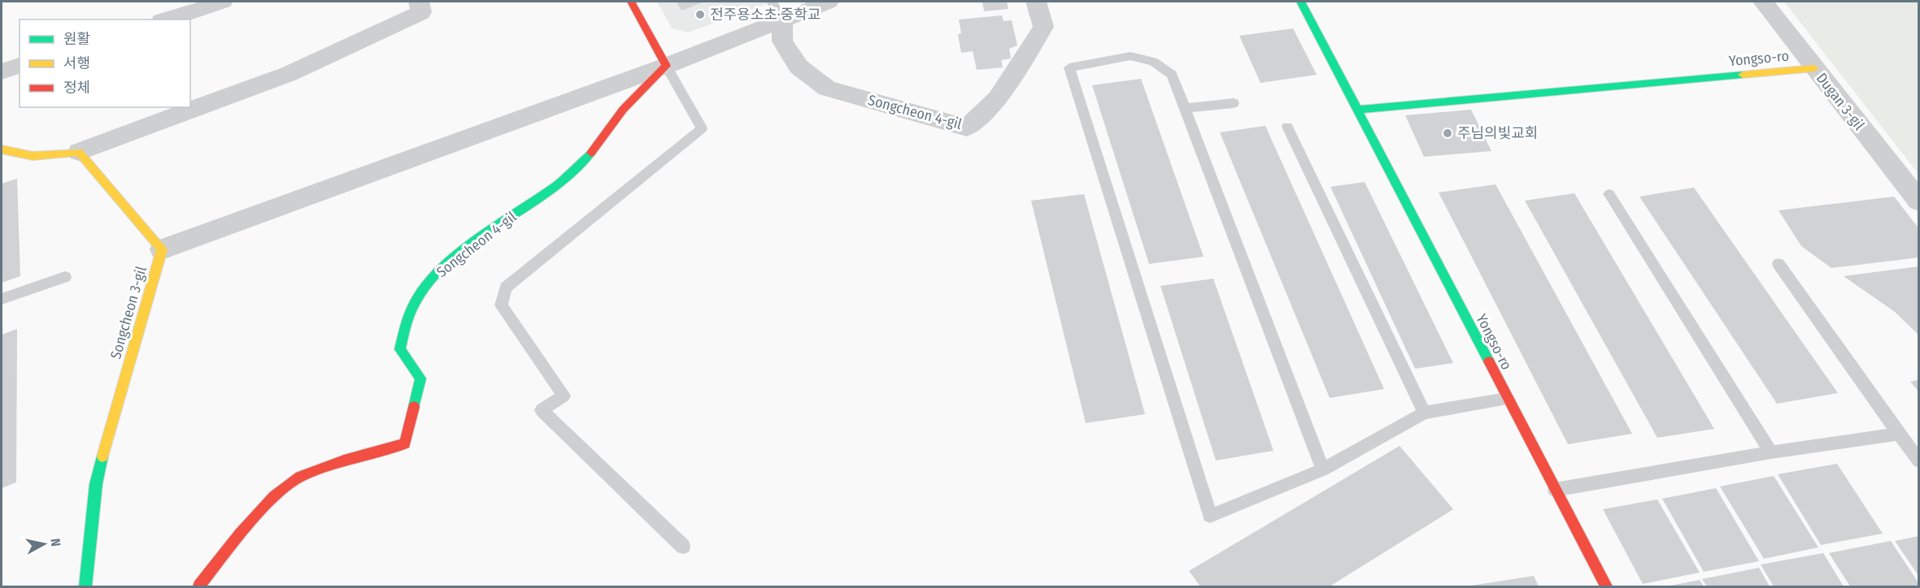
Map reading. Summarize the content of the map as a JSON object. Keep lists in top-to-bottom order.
{
  "streets": {
    "street": [
      "Yongso-ro",
      "Dugan 3-gil",
      "Songcheon 4-gil",
      "Songcheon 3-gil"
    ]
  },
  "crossings": [
    ["Yongso-ro", "Dugan 3-gil"],
    ["Songcheon 4-gil", "Songcheon 3-gil"]
  ],
  "places": ["전주용소초·중학교", "주님의빛교회"],
  "legend": ["원활", "서행", "정체"],
  "north": "right"
}
